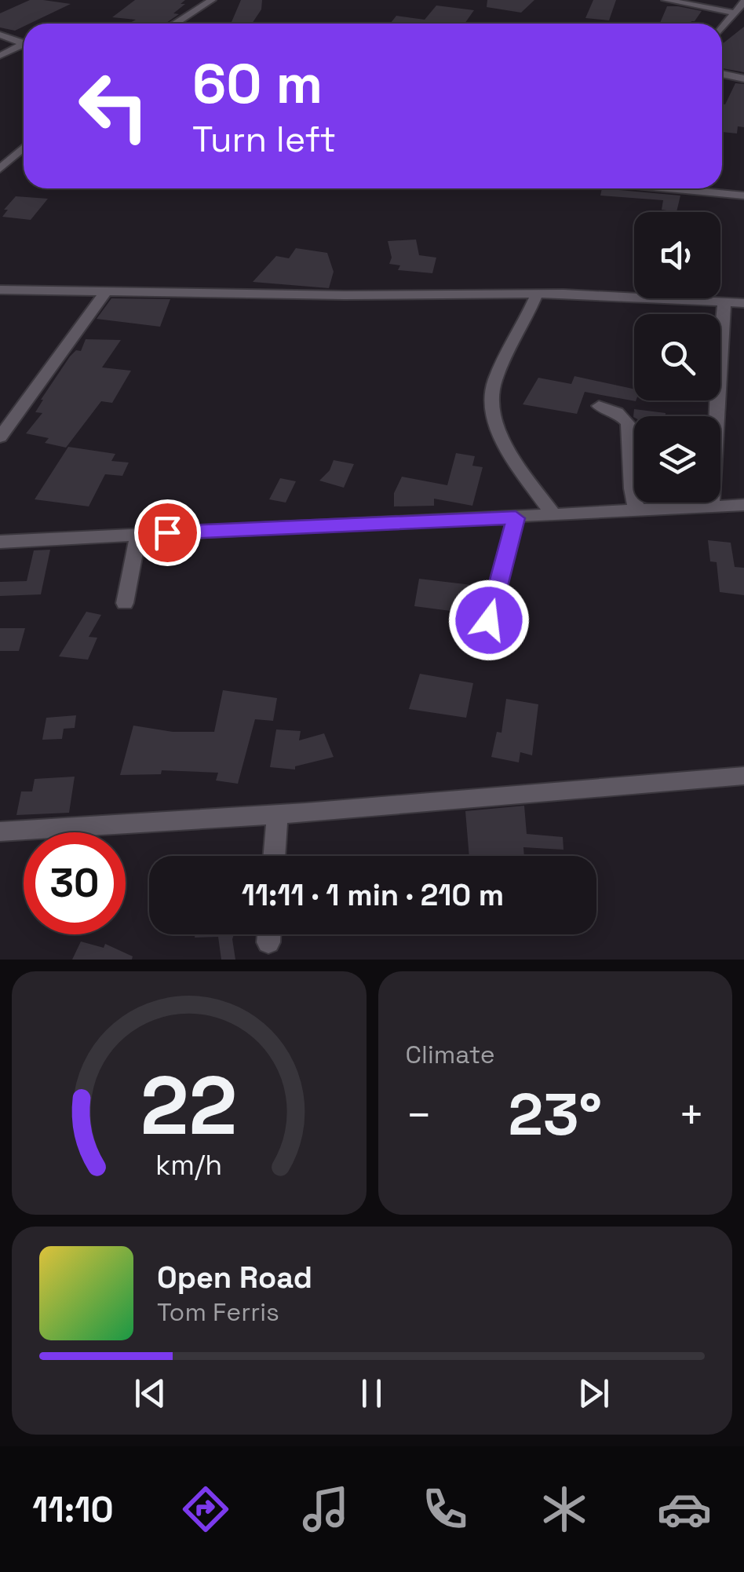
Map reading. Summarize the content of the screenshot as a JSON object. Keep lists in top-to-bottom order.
{
  "page": {
    "turn": ["60 m", "Turn left"],
    "limit": "30",
    "trip": "11:11 · 1 min · 210 m",
    "tile": "Climate",
    "heat": ["−", "23°", "+"],
    "song": ["Open Road", "Tom Ferris"],
    "tabs": "11:10",
    "gauge": ["22", "km/h"]
  }
}
